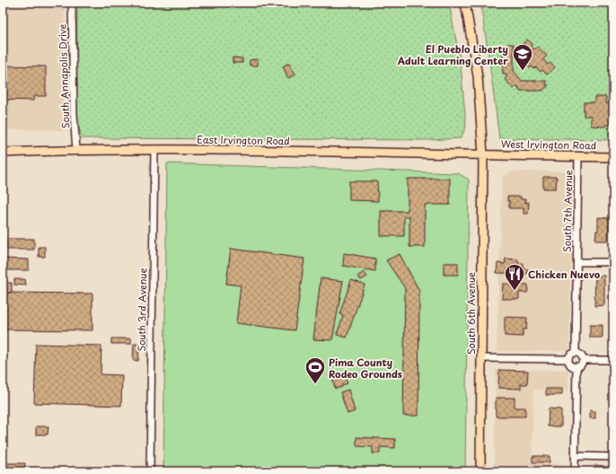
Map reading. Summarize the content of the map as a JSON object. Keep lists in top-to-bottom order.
{
  "streets": {
    "main road": ["East Irvington Road", "West Irvington Road", "South 6th Avenue"],
    "street": ["South Annapolis Drive", "South 7th Avenue", "South 3rd Avenue"]
  },
  "crossings": [
    ["South Annapolis Drive", "East Irvington Road"],
    ["East Irvington Road", "West Irvington Road"],
    ["East Irvington Road", "South 3rd Avenue"],
    ["East Irvington Road", "South 6th Avenue"],
    ["West Irvington Road", "South 7th Avenue"],
    ["West Irvington Road", "South 6th Avenue"]
  ],
  "places": {
    "school or university": ["El Pueblo Liberty Adult Learning Center"],
    "restaurant": ["Chicken Nuevo"],
    "sports": ["Pima County Rodeo Grounds"]
  }
}
